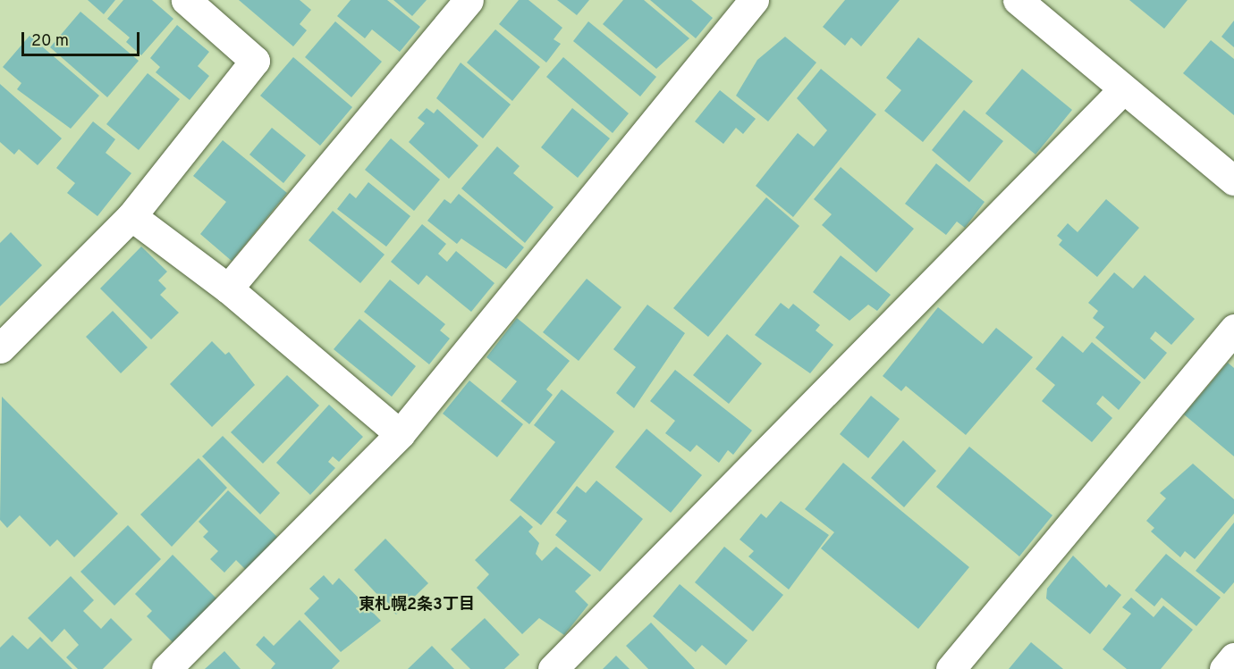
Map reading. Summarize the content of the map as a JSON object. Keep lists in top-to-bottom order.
{
  "districts": ["東札幌2条3丁目"],
  "scale_bar": "20 m"
}
